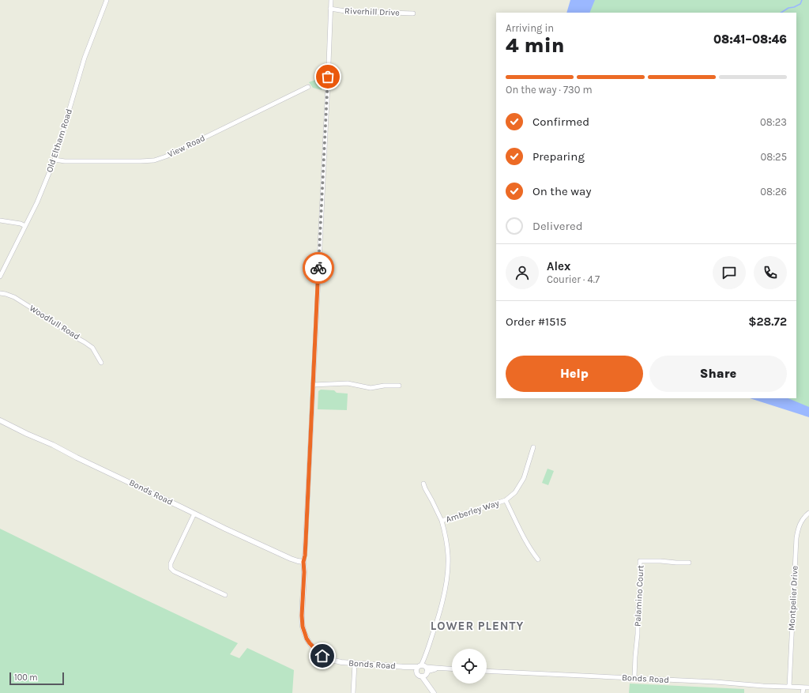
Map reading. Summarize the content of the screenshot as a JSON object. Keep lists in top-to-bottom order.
{
  "streets": {
    "street": [
      "Riverhill Drive",
      "Old Eltham Road",
      "View Road",
      "Woodfull Road",
      "Bonds Road",
      "Amberley Way",
      "Palamino Court",
      "Montpelier Drive"
    ]
  },
  "crossings": [
    ["Old Eltham Road", "View Road"],
    ["Bonds Road", "Amberley Way"],
    ["Bonds Road", "Palamino Court"],
    ["Bonds Road", "Montpelier Drive"]
  ],
  "districts": ["LOWER PLENTY"],
  "scale_bar": "100 m",
  "page": {
    "heading": ["4 min", "Arriving in", "08:41–08:46"],
    "panel": [
      "Alex",
      "Courier · 4.7",
      "Order #1515",
      "$28.72"
    ],
    "bar": "On the way · 730 m",
    "list": [
      ["Confirmed", "08:23"],
      ["Preparing", "08:25"],
      ["On the way", "08:26"],
      "Delivered"
    ],
    "buttons": ["Help", "Share"],
    "scale": "100 m"
  }
}
